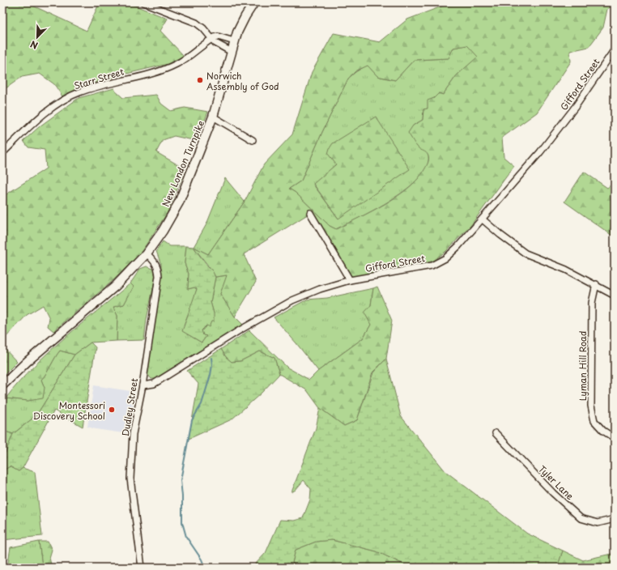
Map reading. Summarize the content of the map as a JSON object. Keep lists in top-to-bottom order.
{
  "streets": {
    "main road": ["New London Turnpike"],
    "street": [
      "Starr Street",
      "Gifford Street",
      "Lyman Hill Road",
      "Dudley Street",
      "Tyler Lane"
    ]
  },
  "crossings": [
    ["Gifford Street", "Dudley Street"],
    ["New London Turnpike", "Dudley Street"]
  ],
  "places": ["Norwich Assembly of God", "Montessori Discovery School"],
  "north": "bottom left"
}
